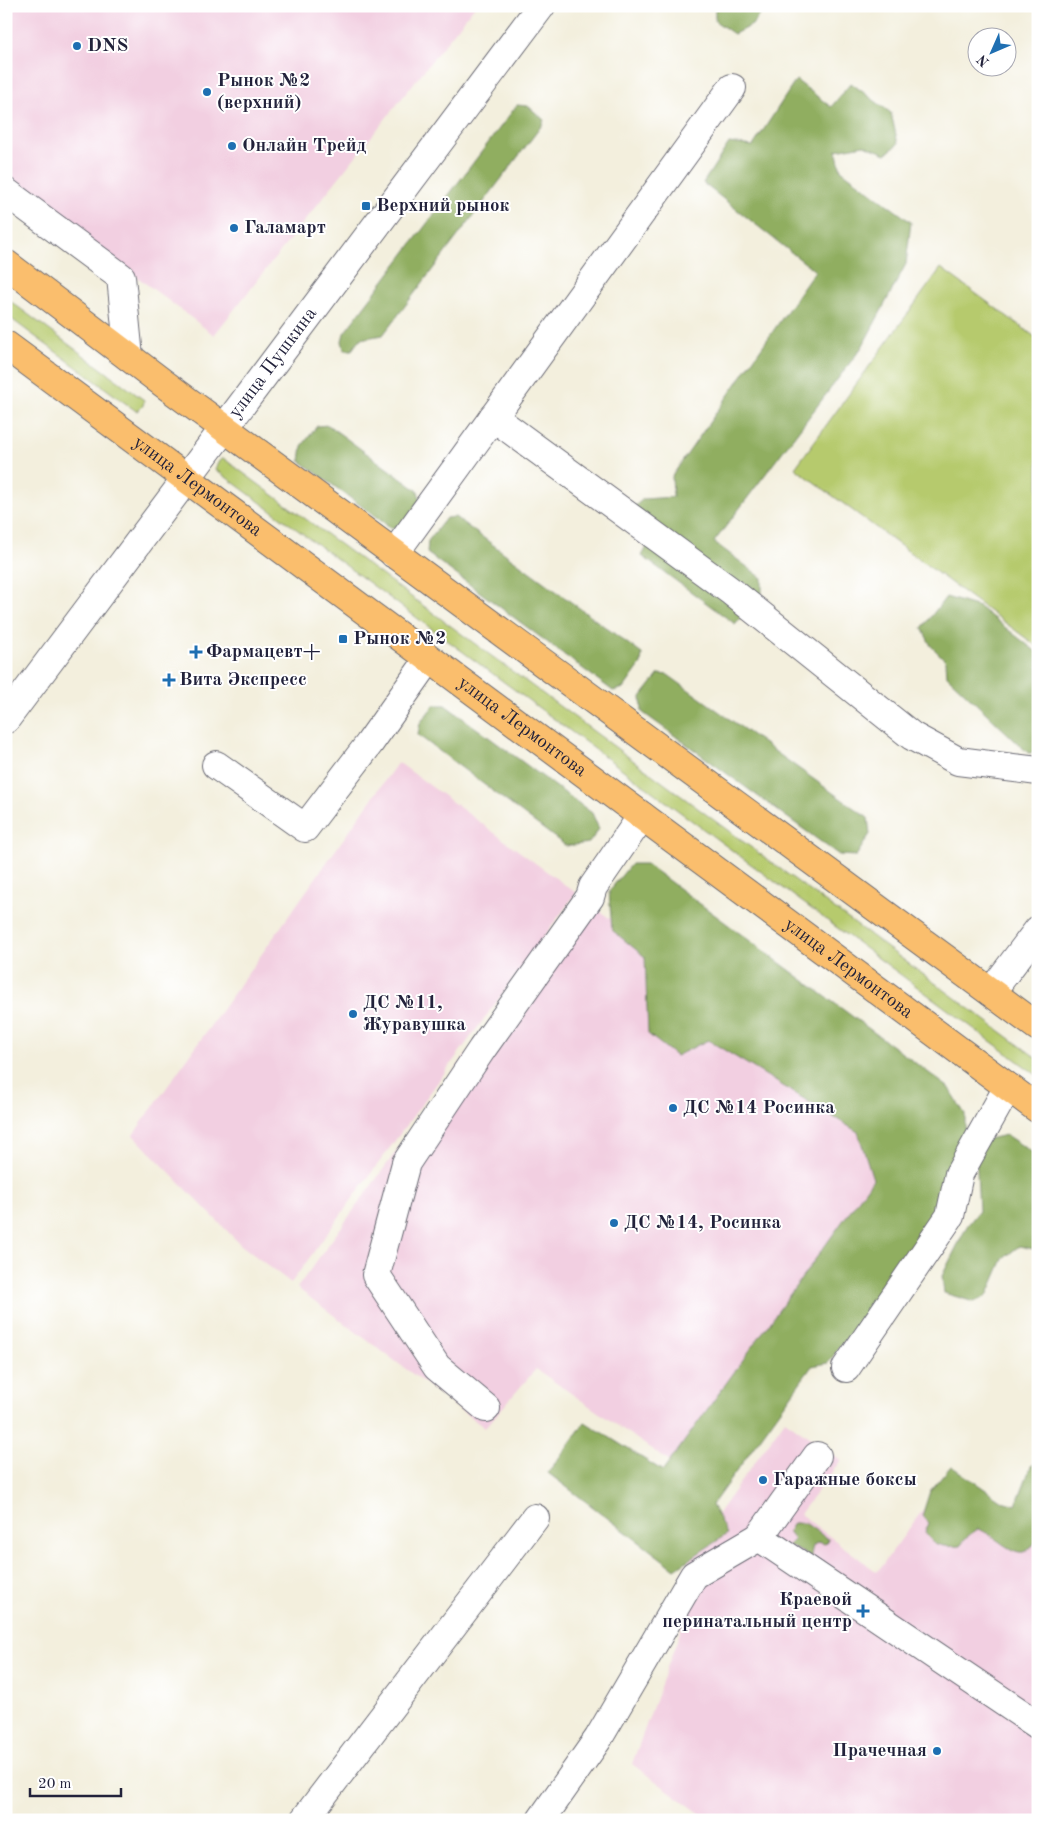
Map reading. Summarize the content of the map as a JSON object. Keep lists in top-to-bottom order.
{
  "streets": {
    "main road": ["улица Лермонтова"],
    "street": ["улица Пушкина"]
  },
  "crossings": [
    ["улица Пушкина", "улица Лермонтова"]
  ],
  "places": {
    "other": [
      "DNS",
      "Рынок №2 (верхний)",
      "Онлайн Трейд",
      "Галамарт",
      "ДС №11, Журавушка",
      "ДС №14 Росинка",
      "ДС №14, Росинка",
      "Гаражные боксы",
      "Прачечная"
    ],
    "transit": ["Верхний рынок", "Рынок №2"],
    "health": ["Фармацевт+", "Вита Экспресс", "Краевой перинатальный центр"]
  },
  "scale_bar": "20 m",
  "north": "bottom left"
}
